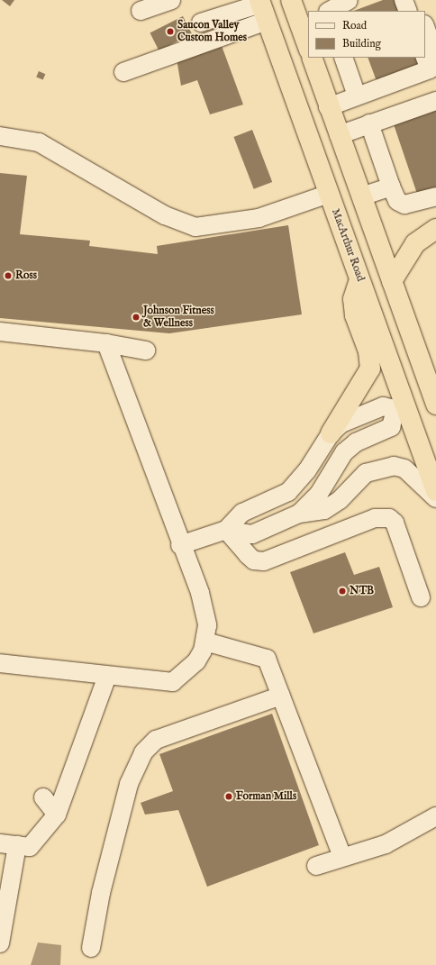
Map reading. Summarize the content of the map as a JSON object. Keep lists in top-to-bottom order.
{
  "streets": {
    "highway": ["MacArthur Road"]
  },
  "places": [
    "Saucon Valley Custom Homes",
    "Ross",
    "Johnson Fitness & Wellness",
    "NTB",
    "Forman Mills"
  ],
  "legend": ["Road", "Building"]
}
